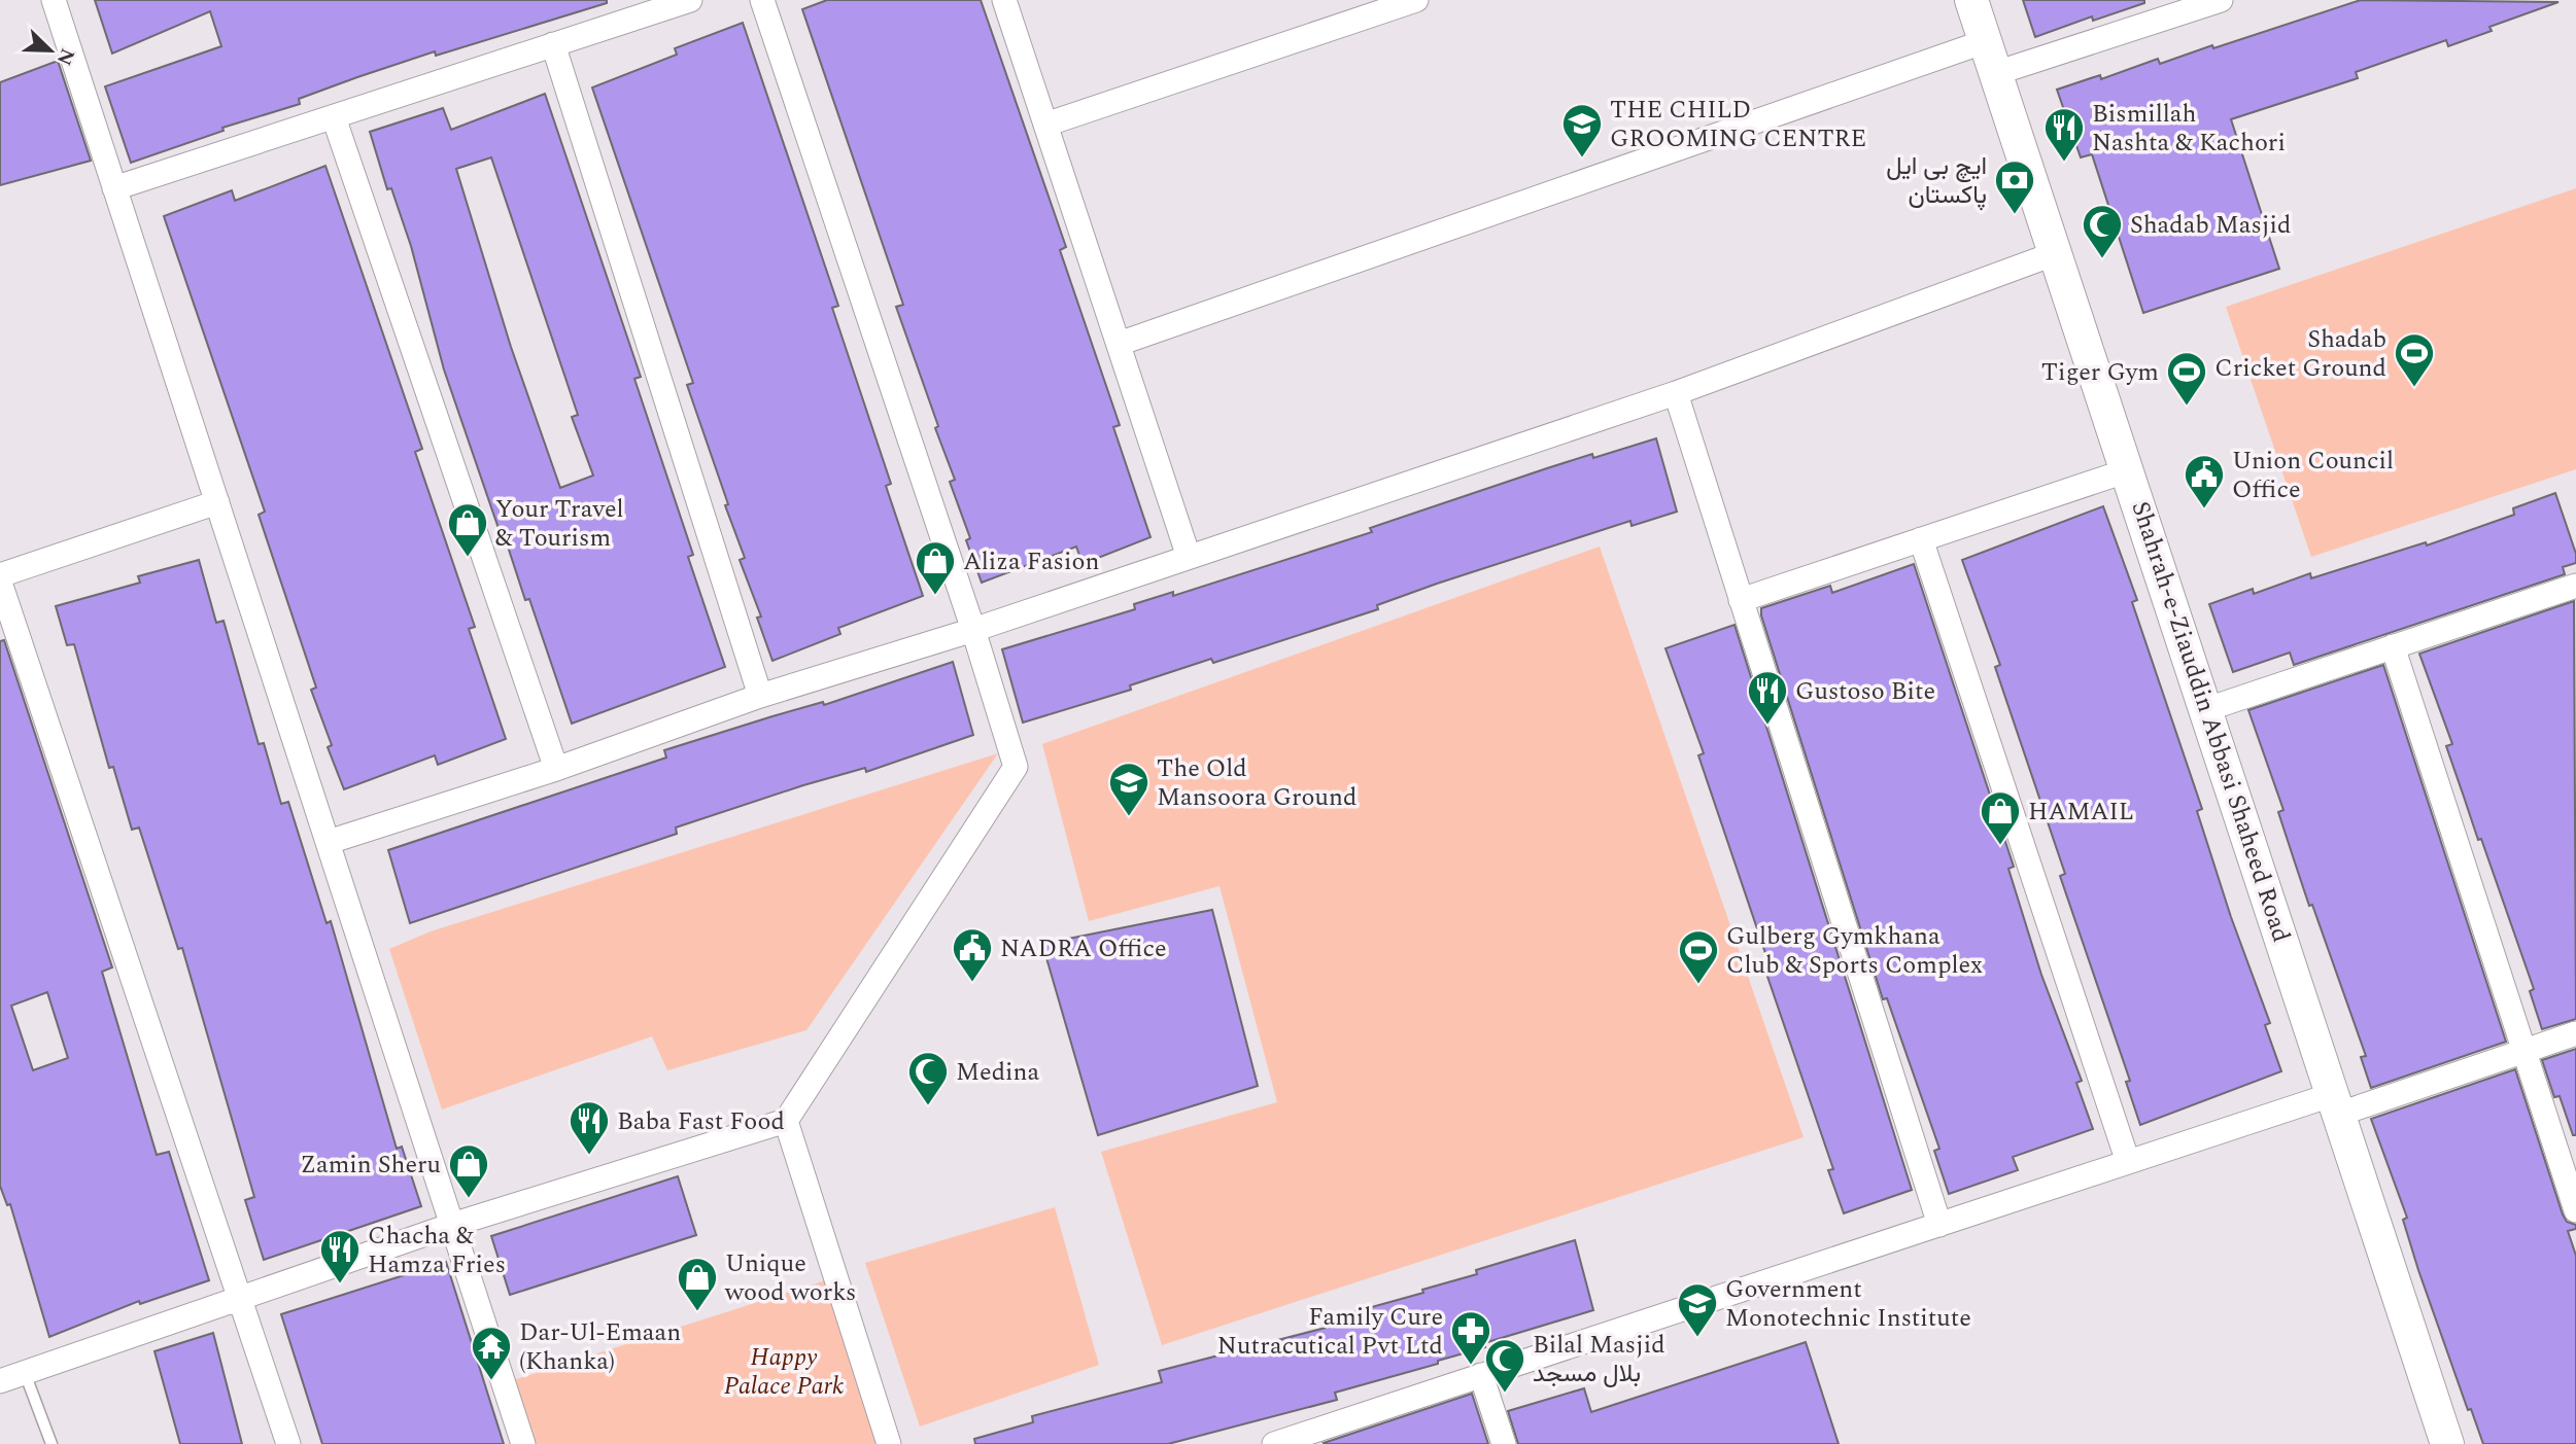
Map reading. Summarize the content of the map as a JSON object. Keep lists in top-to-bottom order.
{
  "streets": {
    "street": ["Shahrah-e-Ziauddin Abbasi Shaheed Road"]
  },
  "parks": ["Happy Palace Park"],
  "places": {
    "school or university": ["THE CHILD GROOMING CENTRE", "The Old Mansoora Ground", "Government Monotechnic Institute"],
    "restaurant": [
      "Bismillah Nashta & Kachori",
      "Gustoso Bite",
      "Baba Fast Food",
      "Chacha & Hamza Fries"
    ],
    "bank": ["ایچ بی ایل پاکستان"],
    "mosque": ["Shadab Masjid", "Medina", "Bilal Masjid بلال مسجد"],
    "sports": ["Shadab Cricket Ground", "Tiger Gym", "Gulberg Gymkhana Club & Sports Complex"],
    "public building": ["Union Council Office", "NADRA Office"],
    "shop": [
      "Your Travel & Tourism",
      "Aliza Fasion",
      "HAMAIL",
      "Zamin Sheru",
      "Unique wood works"
    ],
    "pharmacy": ["Family Cure Nutracutical Pvt Ltd"],
    "temple": ["Dar-Ul-Emaan (Khanka)"]
  },
  "north": "bottom right"
}
